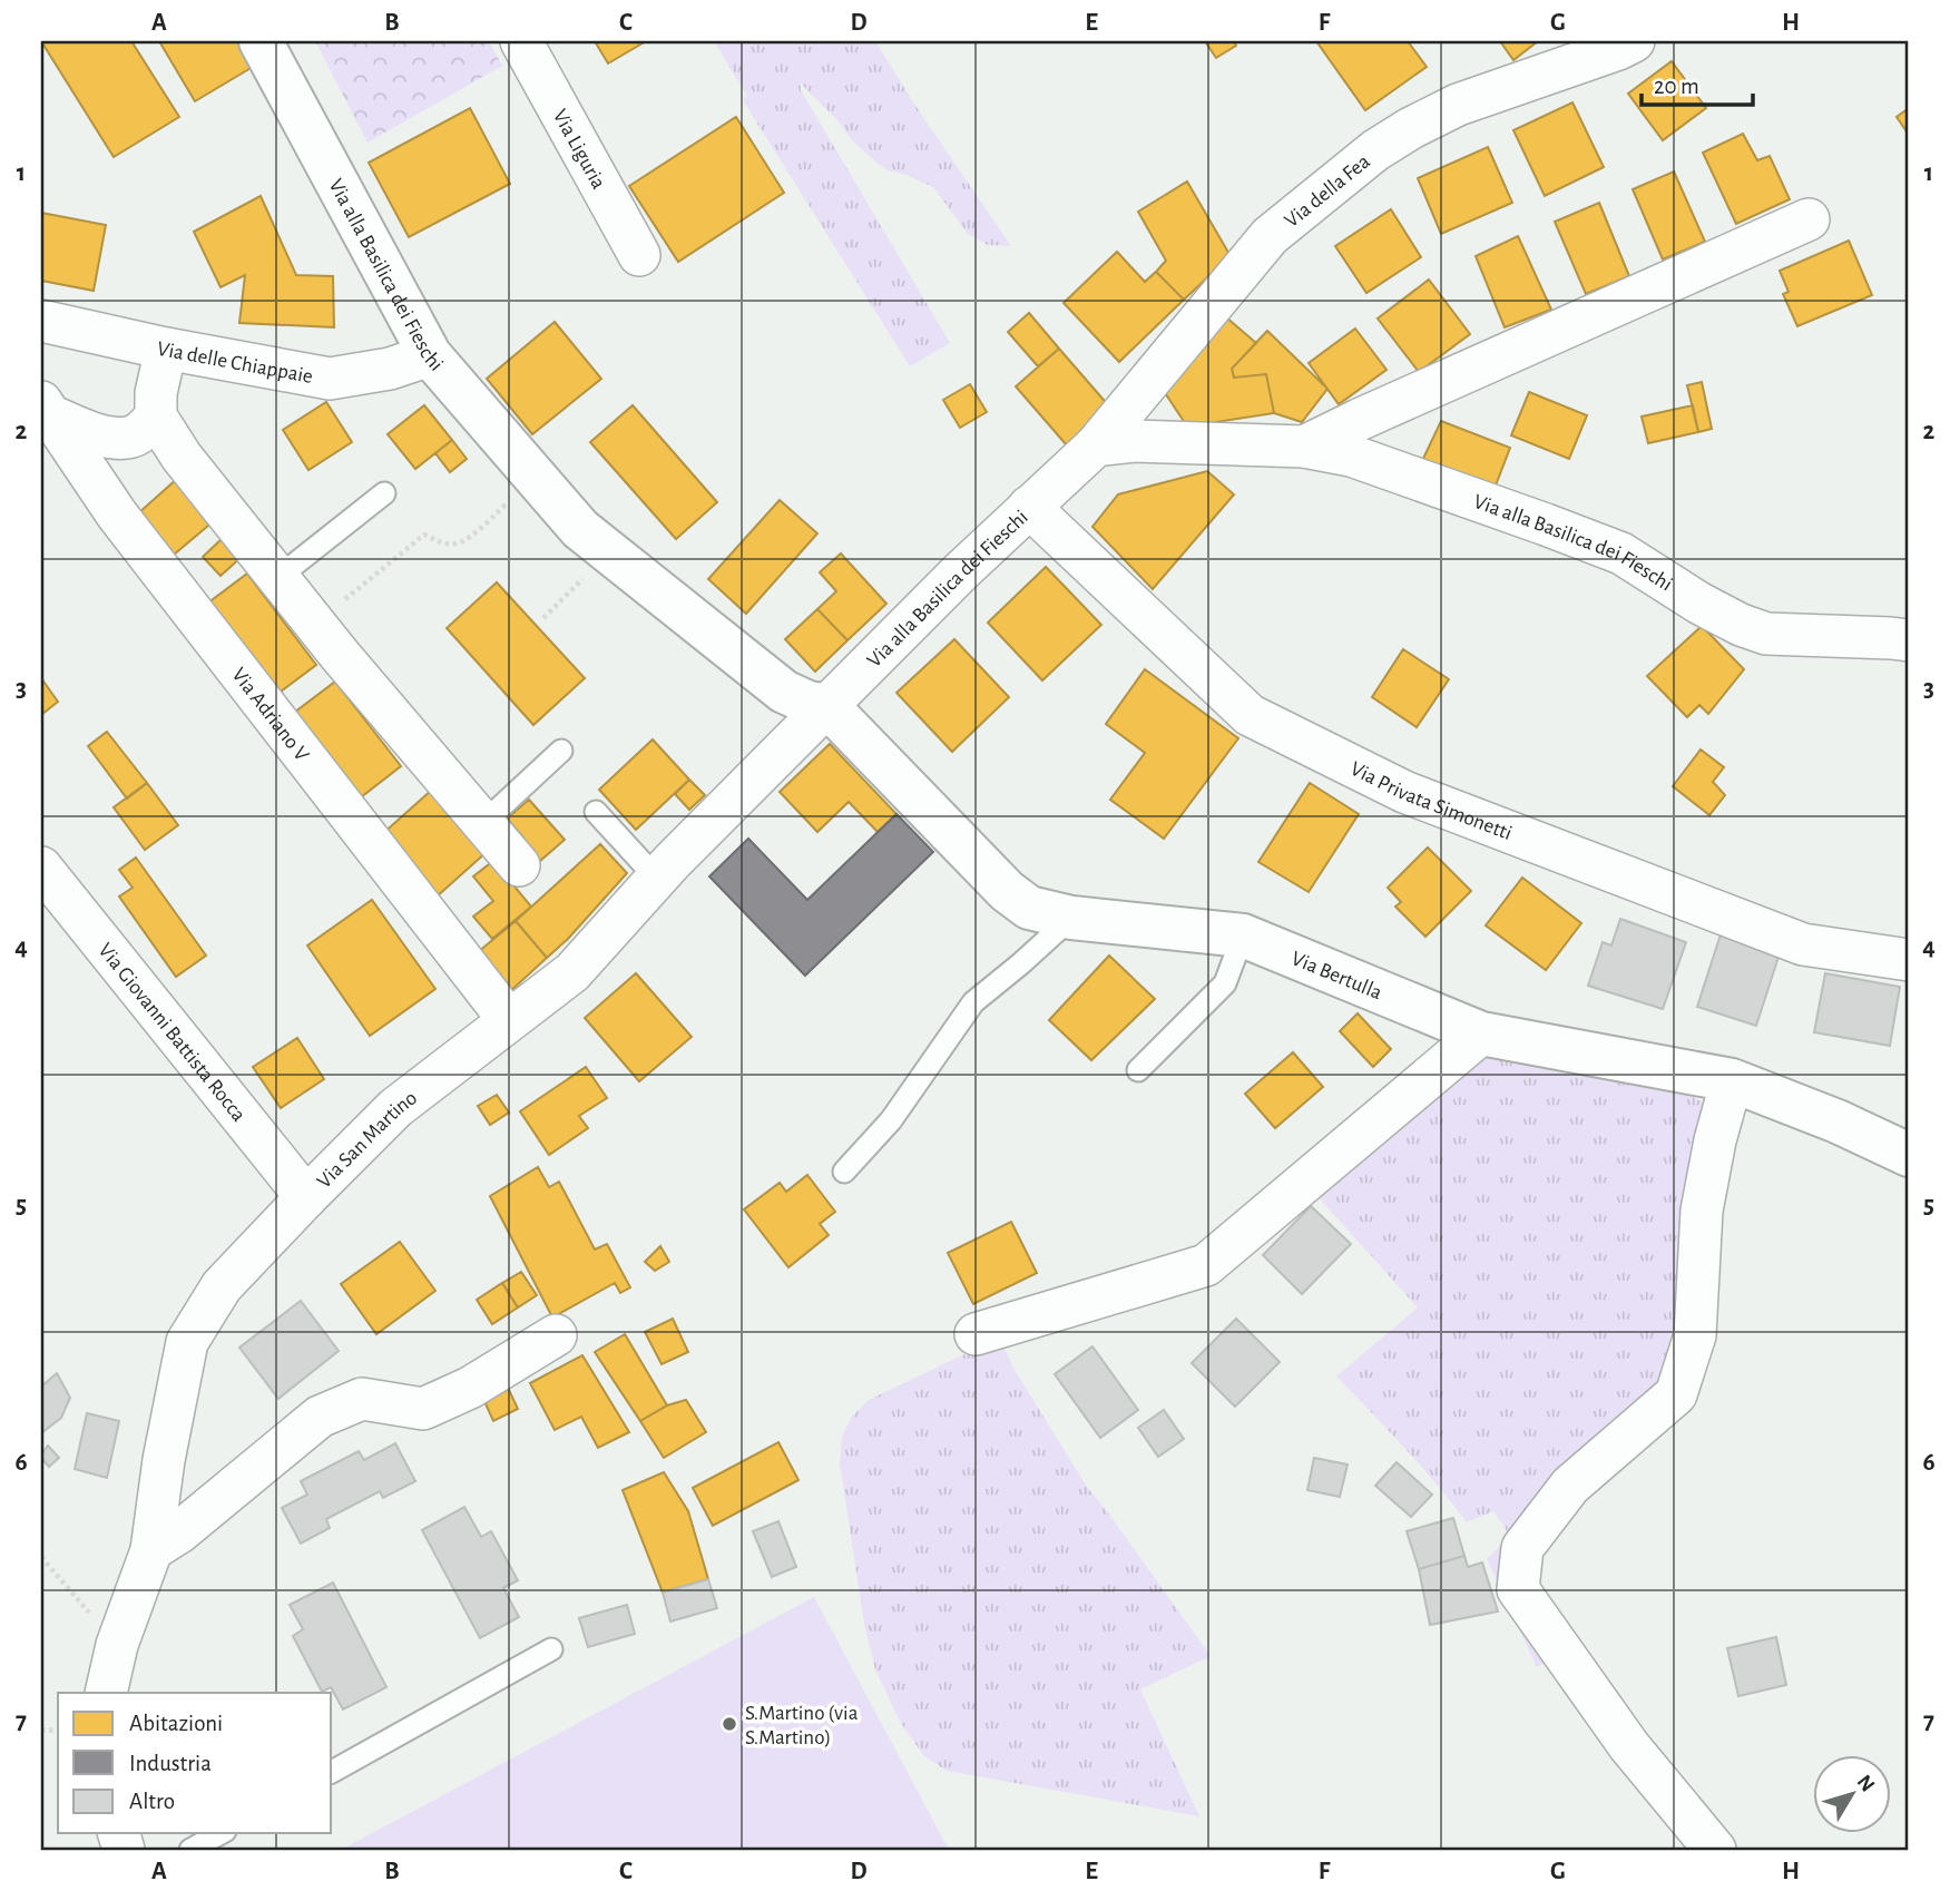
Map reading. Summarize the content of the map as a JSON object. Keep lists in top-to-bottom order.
{
  "streets": {
    "street": [
      "Via Liguria",
      "Via della Fea",
      "Via alla Basilica dei Fieschi",
      "Via delle Chiappaie",
      "Via Adriano V",
      "Via Privata Simonetti",
      "Via Bertulla",
      "Via Giovanni Battista Rocca",
      "Via San Martino"
    ]
  },
  "crossings": [
    ["Via della Fea", "Via alla Basilica dei Fieschi"],
    ["Via alla Basilica dei Fieschi", "Via delle Chiappaie"],
    ["Via alla Basilica dei Fieschi", "Via Privata Simonetti"],
    ["Via alla Basilica dei Fieschi", "Via Bertulla"],
    ["Via alla Basilica dei Fieschi", "Via San Martino"],
    ["Via Adriano V", "Via San Martino"],
    ["Via Bertulla", "Via San Martino"],
    ["Via Giovanni Battista Rocca", "Via San Martino"]
  ],
  "places": ["S.Martino (via S.Martino)"],
  "legend": ["Abitazioni", "Industria", "Altro"],
  "scale_bar": "20 m",
  "north": "top right",
  "grid": {
    "columns": [
      "A",
      "B",
      "C",
      "D",
      "E",
      "F",
      "G",
      "H"
    ],
    "rows": [
      "1",
      "2",
      "3",
      "4",
      "5",
      "6",
      "7"
    ]
  }
}
